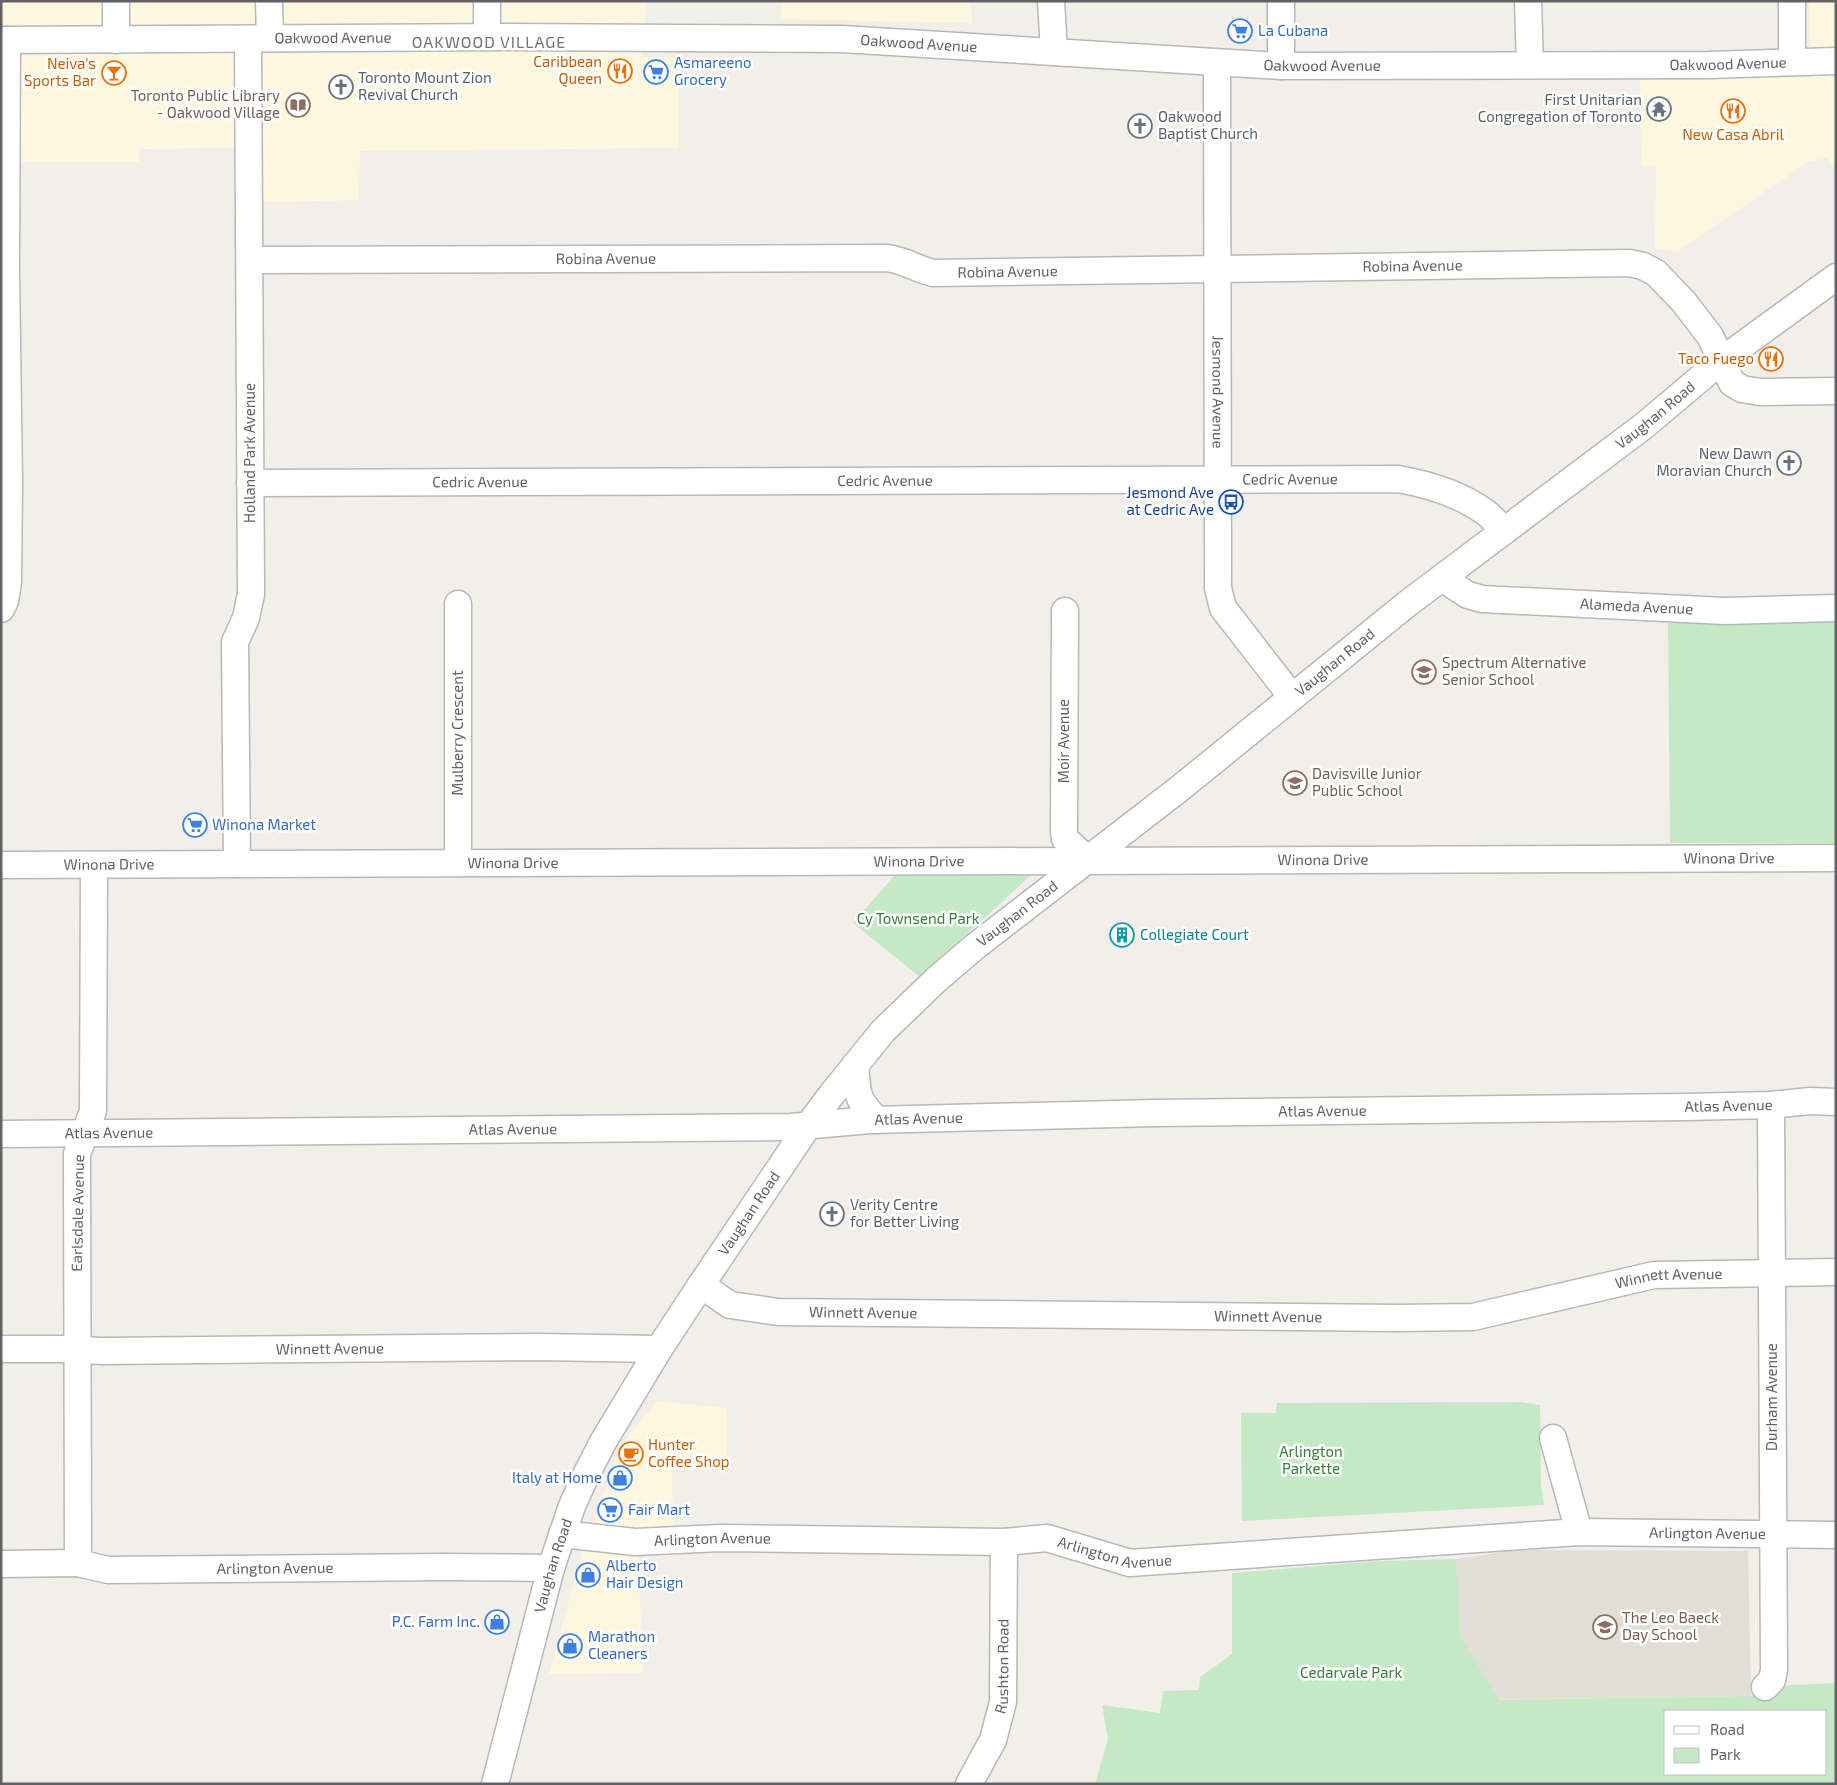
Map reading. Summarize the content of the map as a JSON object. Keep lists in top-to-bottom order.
{
  "streets": {
    "street": [
      "Oakwood Avenue",
      "Robina Avenue",
      "Jesmond Avenue",
      "Vaughan Road",
      "Holland Park Avenue",
      "Cedric Avenue",
      "Alameda Avenue",
      "Mulberry Crescent",
      "Moir Avenue",
      "Winona Drive",
      "Atlas Avenue",
      "Earlsdale Avenue",
      "Winnett Avenue",
      "Durham Avenue",
      "Arlington Avenue",
      "Rushton Road"
    ]
  },
  "crossings": [
    ["Oakwood Avenue", "Jesmond Avenue"],
    ["Oakwood Avenue", "Holland Park Avenue"],
    ["Robina Avenue", "Jesmond Avenue"],
    ["Robina Avenue", "Vaughan Road"],
    ["Robina Avenue", "Holland Park Avenue"],
    ["Jesmond Avenue", "Vaughan Road"],
    ["Jesmond Avenue", "Cedric Avenue"],
    ["Vaughan Road", "Cedric Avenue"],
    ["Vaughan Road", "Alameda Avenue"],
    ["Vaughan Road", "Moir Avenue"],
    ["Vaughan Road", "Winona Drive"],
    ["Vaughan Road", "Atlas Avenue"],
    ["Vaughan Road", "Winnett Avenue"],
    ["Vaughan Road", "Arlington Avenue"],
    ["Holland Park Avenue", "Cedric Avenue"],
    ["Holland Park Avenue", "Winona Drive"],
    ["Mulberry Crescent", "Winona Drive"],
    ["Moir Avenue", "Winona Drive"],
    ["Winona Drive", "Earlsdale Avenue"],
    ["Atlas Avenue", "Earlsdale Avenue"],
    ["Atlas Avenue", "Durham Avenue"],
    ["Earlsdale Avenue", "Winnett Avenue"],
    ["Earlsdale Avenue", "Arlington Avenue"],
    ["Winnett Avenue", "Durham Avenue"],
    ["Durham Avenue", "Arlington Avenue"],
    ["Arlington Avenue", "Rushton Road"]
  ],
  "districts": ["OAKWOOD VILLAGE"],
  "parks": ["Cy Townsend Park", "Arlington Parkette", "Cedarvale Park"],
  "places": {
    "supermarket": [
      "La Cubana",
      "Asmareeno Grocery",
      "Winona Market",
      "Fair Mart"
    ],
    "restaurant": ["Caribbean Queen", "New Casa Abril", "Taco Fuego"],
    "bar": ["Neiva's Sports Bar"],
    "church": [
      "Toronto Mount Zion Revival Church",
      "Oakwood Baptist Church",
      "New Dawn Moravian Church",
      "Verity Centre for Better Living"
    ],
    "library": ["Toronto Public Library - Oakwood Village"],
    "temple": ["First Unitarian Congregation of Toronto"],
    "bus stop": ["Jesmond Ave at Cedric Ave"],
    "school or university": ["Spectrum Alternative Senior School", "Davisville Junior Public School", "The Leo Baeck Day School"],
    "building": ["Collegiate Court"],
    "cafe": ["Hunter Coffee Shop"],
    "shop": [
      "Italy at Home",
      "Alberto Hair Design",
      "P.C. Farm Inc.",
      "Marathon Cleaners"
    ]
  },
  "legend": ["Road", "Park"]
}
